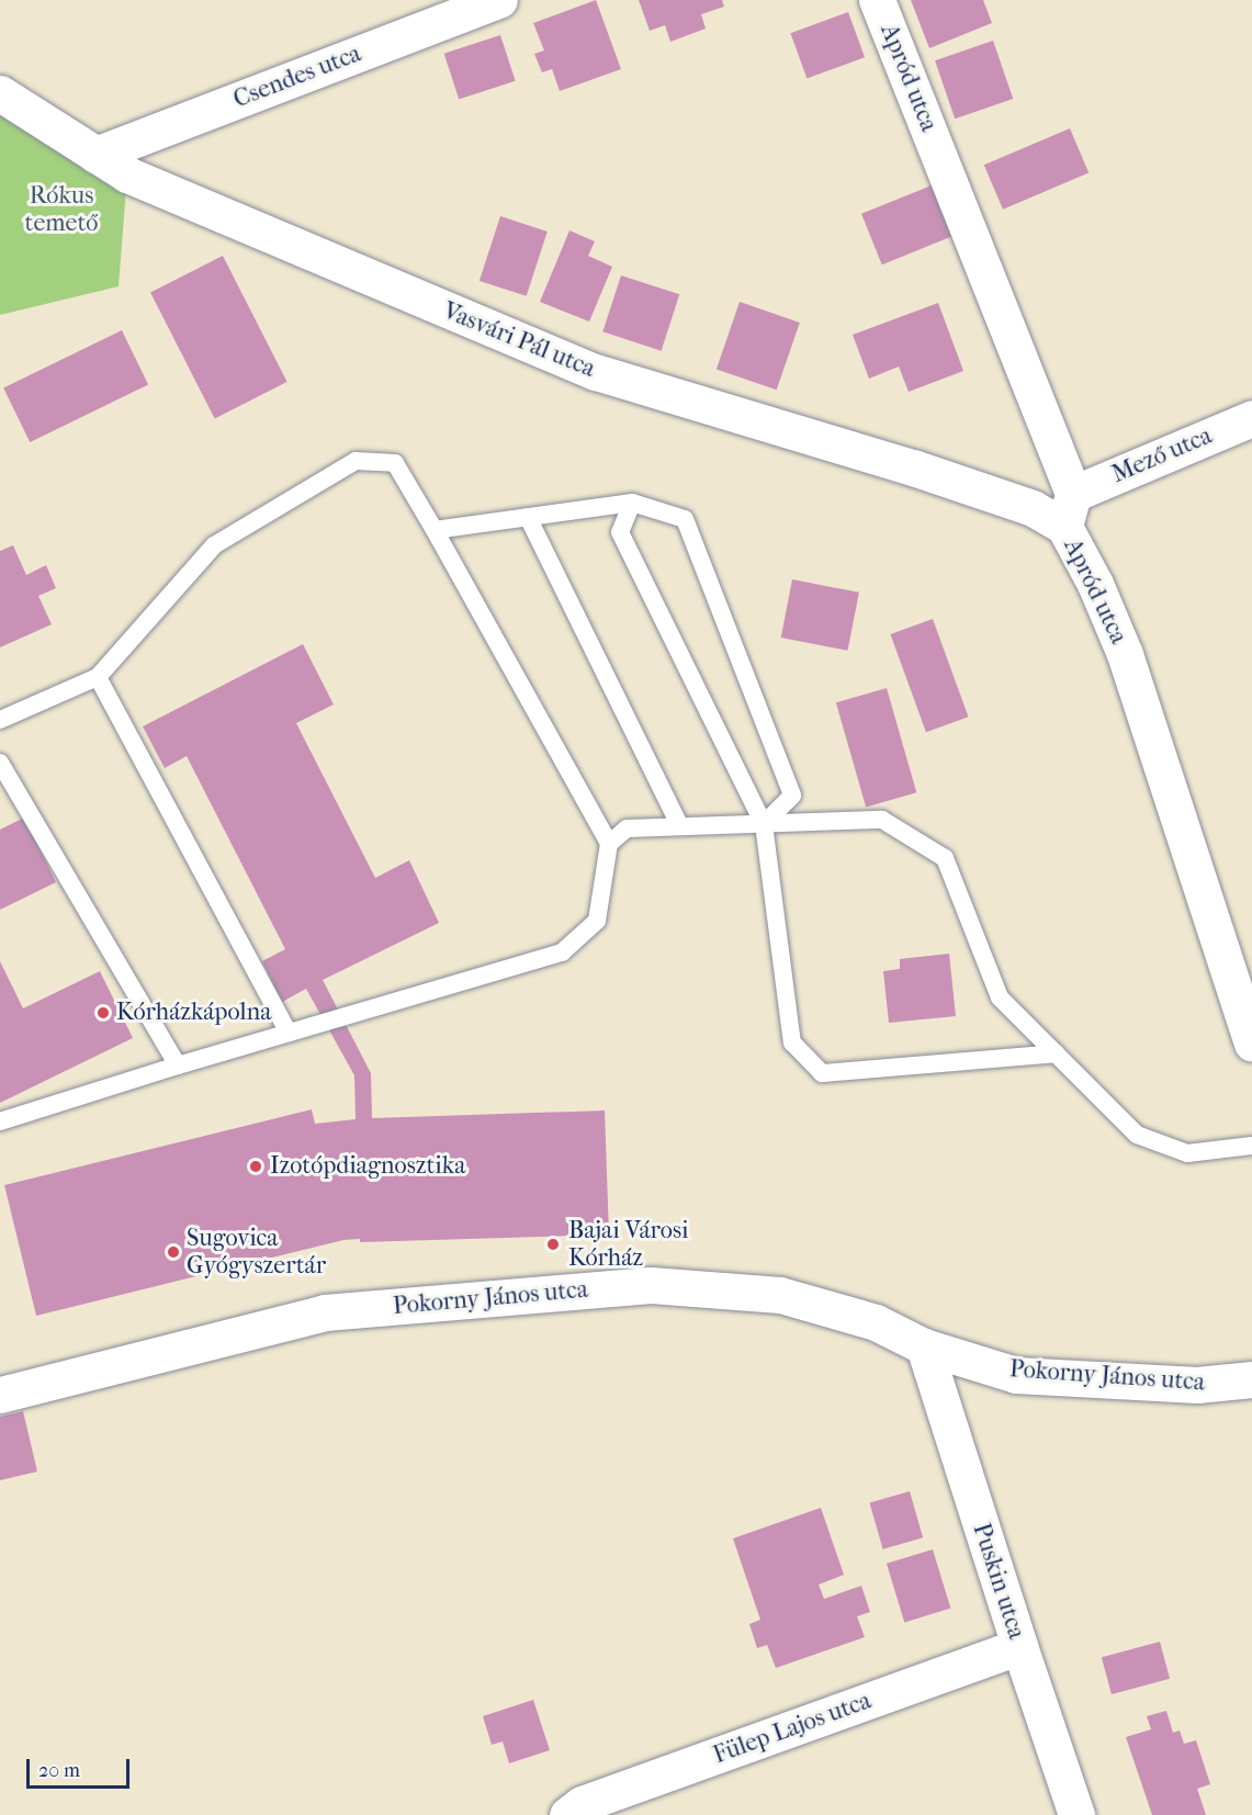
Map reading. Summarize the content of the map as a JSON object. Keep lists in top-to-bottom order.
{
  "streets": {
    "street": [
      "Csendes utca",
      "Apród utca",
      "Vasvári Pál utca",
      "Mező utca",
      "Pokorny János utca",
      "Puskin utca",
      "Fülep Lajos utca"
    ]
  },
  "crossings": [
    ["Csendes utca", "Vasvári Pál utca"],
    ["Apród utca", "Vasvári Pál utca"],
    ["Apród utca", "Mező utca"],
    ["Vasvári Pál utca", "Mező utca"],
    ["Pokorny János utca", "Puskin utca"],
    ["Puskin utca", "Fülep Lajos utca"]
  ],
  "parks": ["Rókus temető"],
  "places": [
    "Kórházkápolna",
    "Izotópdiagnosztika",
    "Bajai Városi Kórház",
    "Sugovica Gyógyszertár"
  ],
  "scale_bar": "20 m"
}
